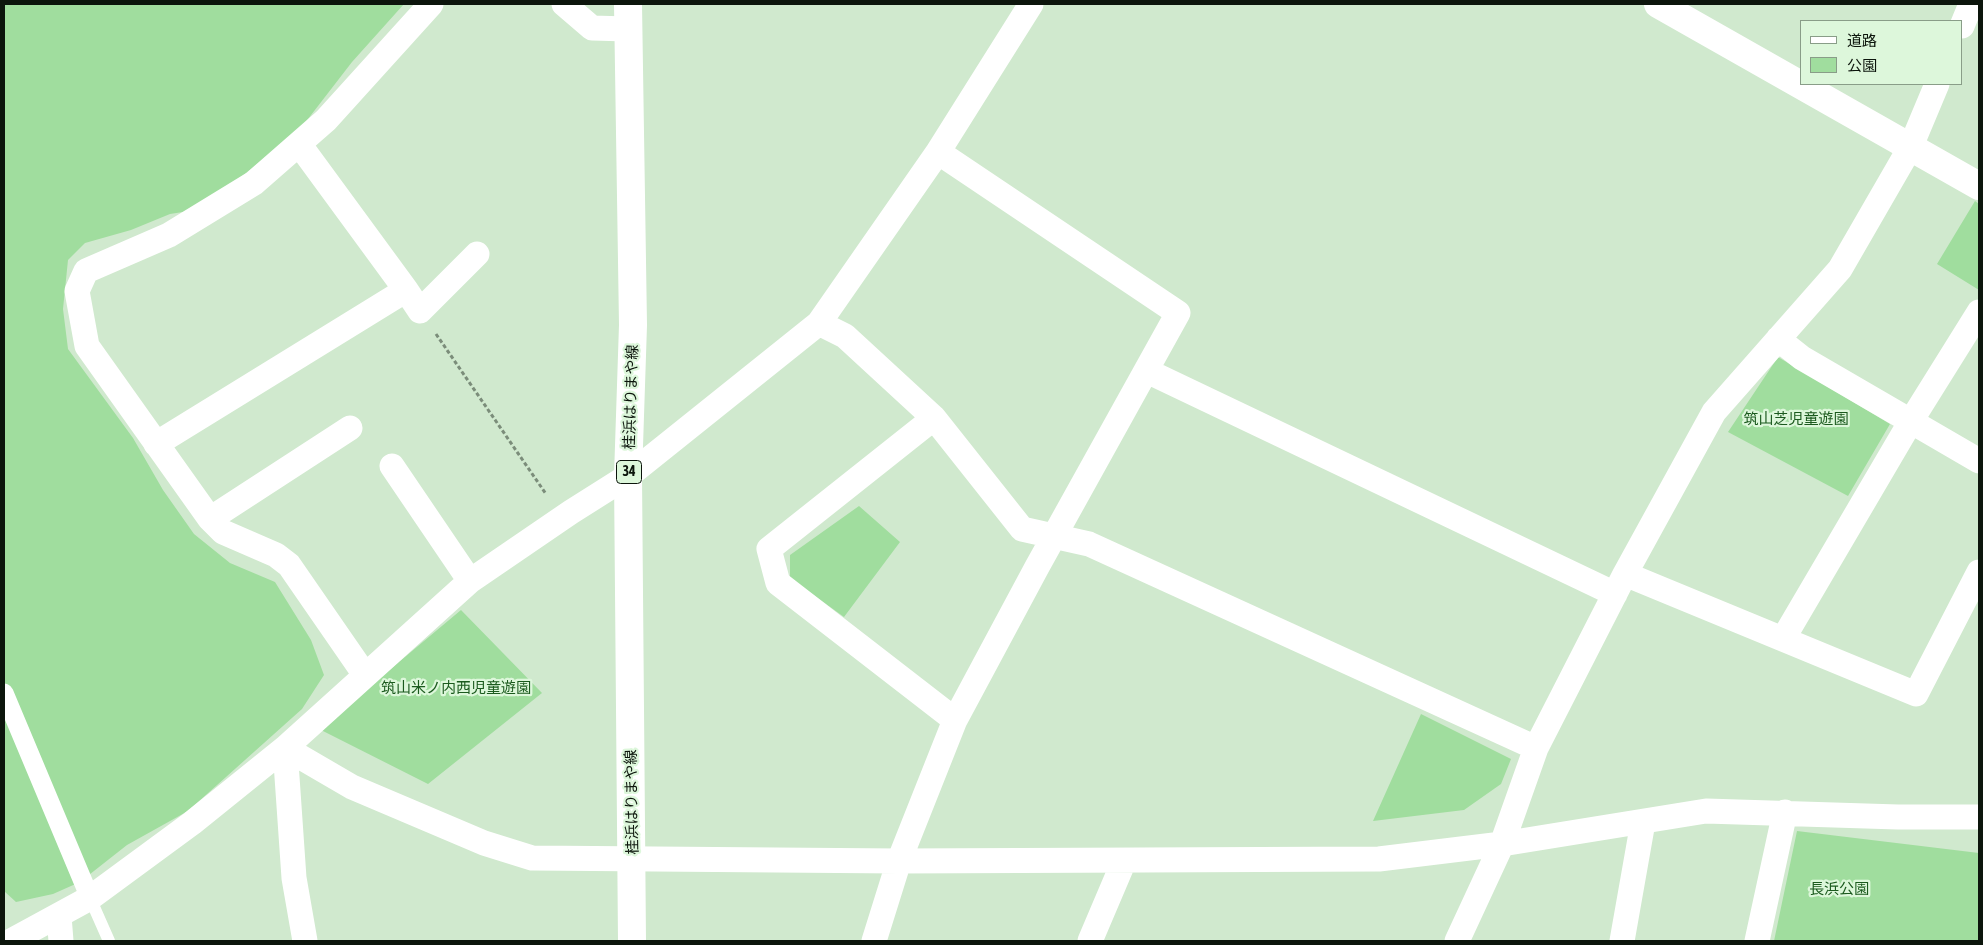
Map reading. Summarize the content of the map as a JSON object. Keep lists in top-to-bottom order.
{
  "streets": {
    "main road": ["桂浜はりまや線", "34"]
  },
  "parks": ["筑山芝児童遊園", "筑山米ノ内西児童遊園", "長浜公園"],
  "legend": ["道路", "公園"]
}
